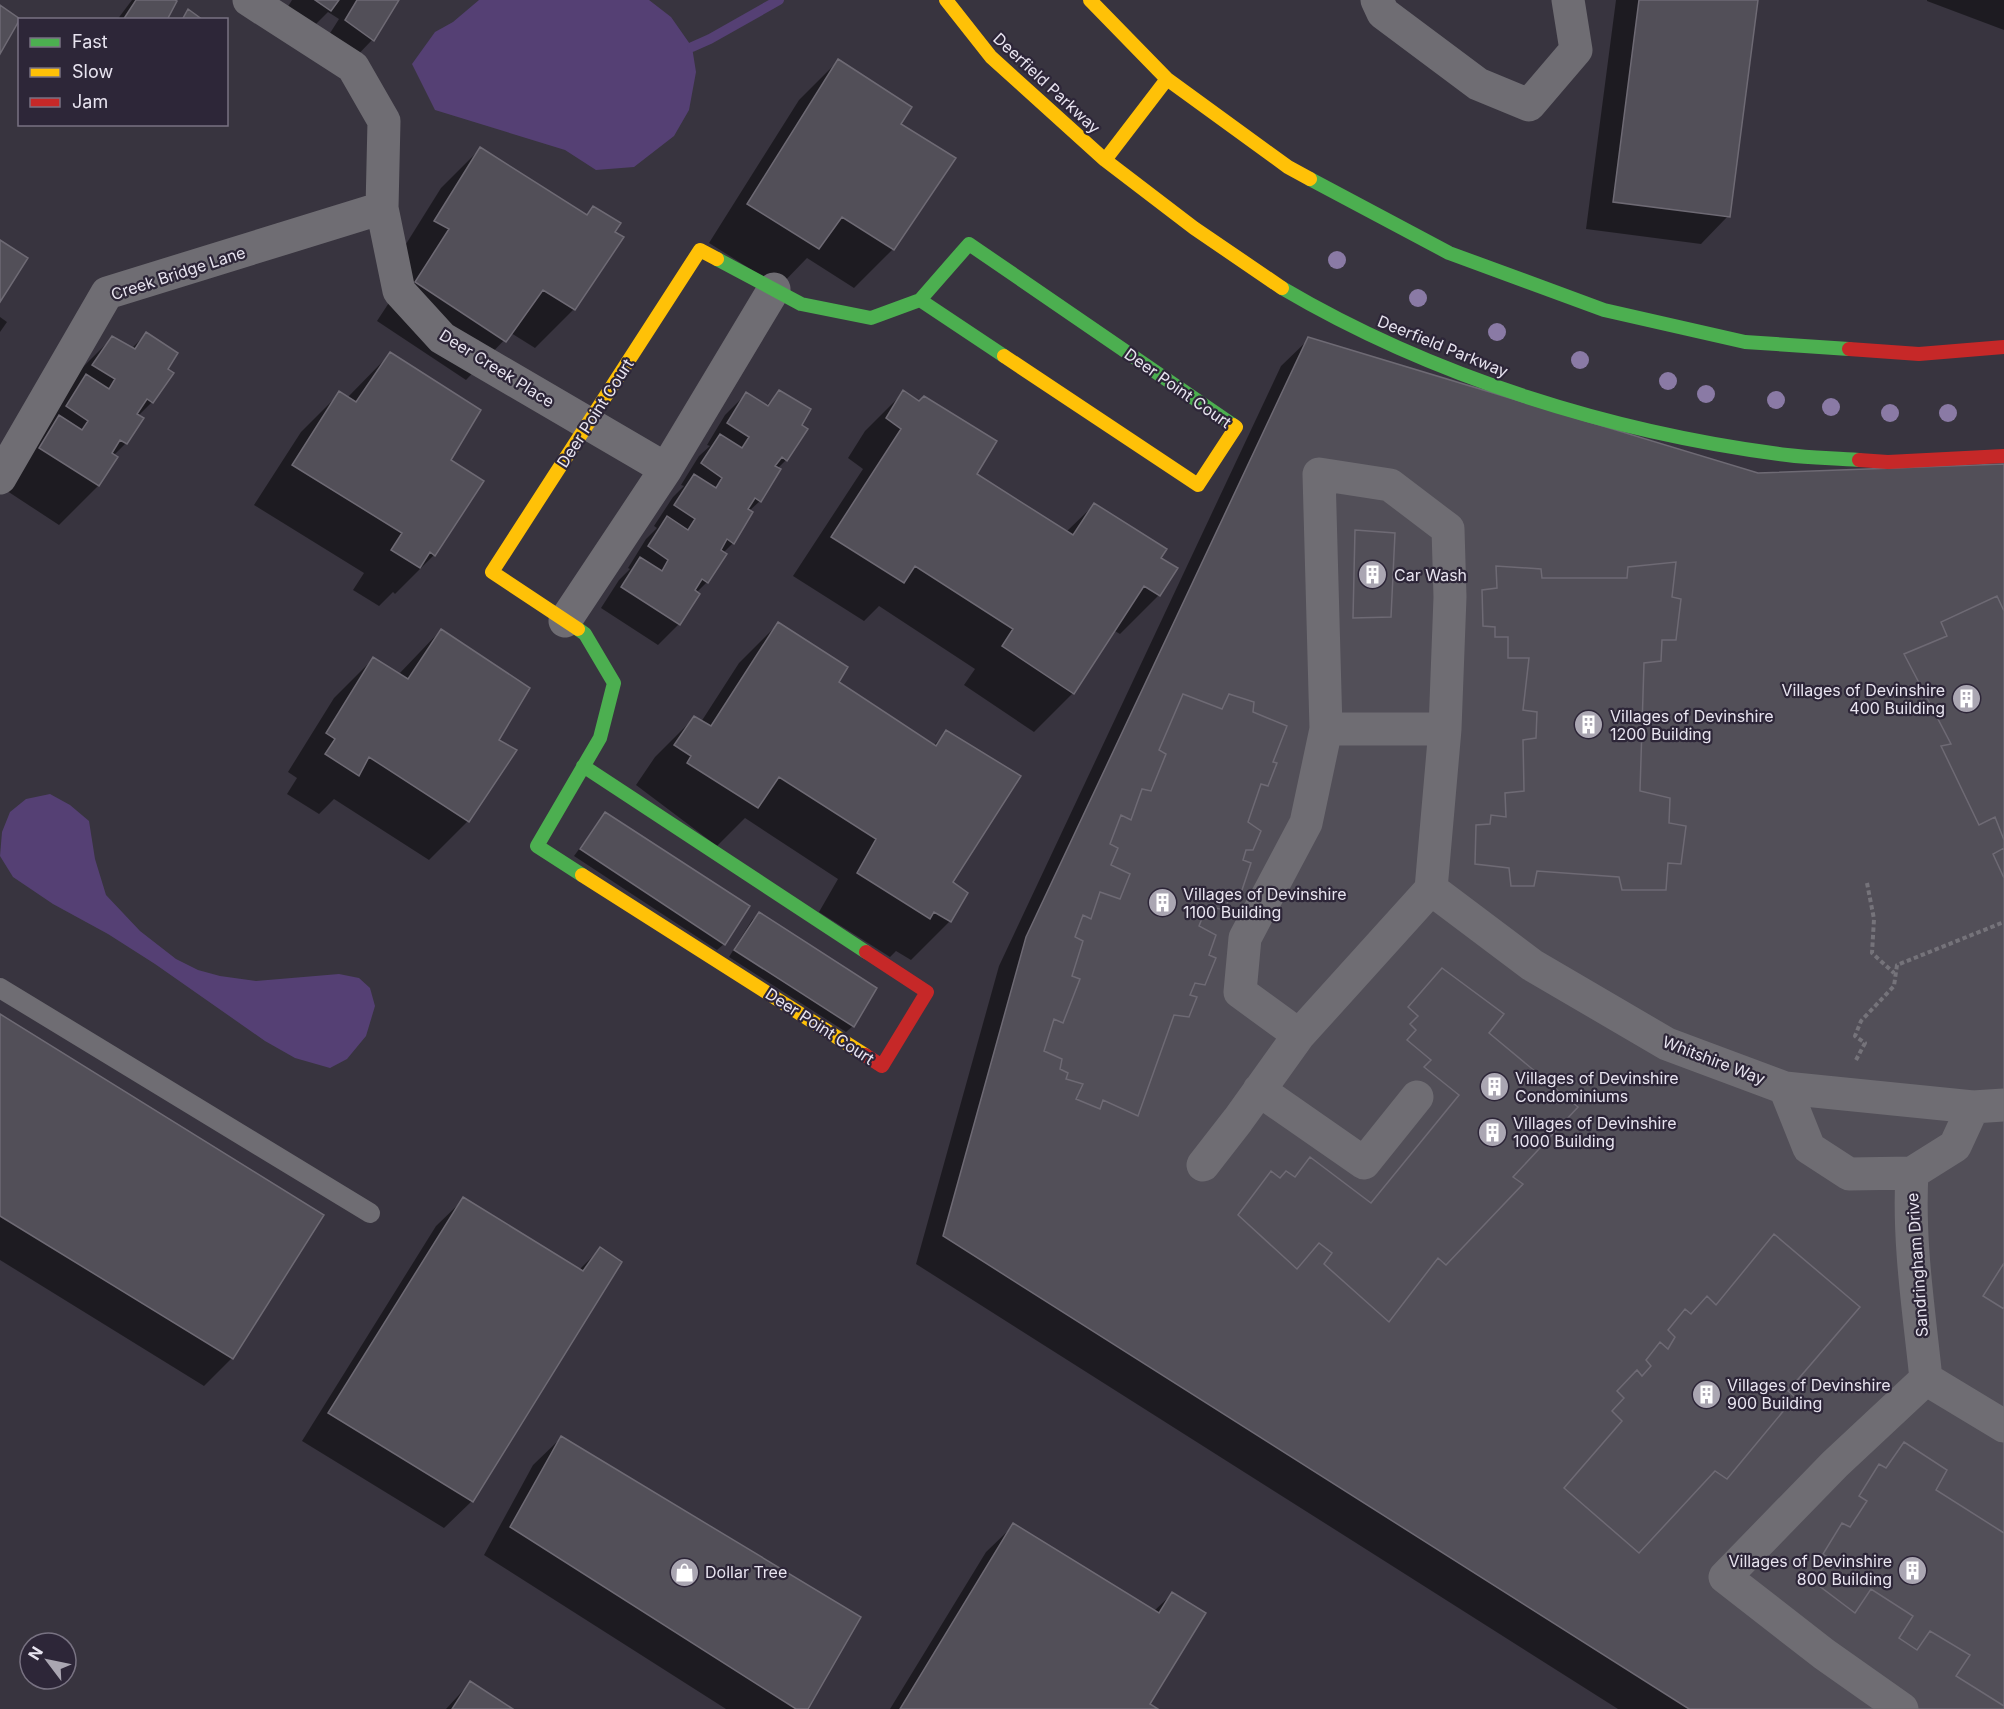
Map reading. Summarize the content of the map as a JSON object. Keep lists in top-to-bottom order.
{
  "streets": {
    "street": [
      "Deerfield Parkway",
      "Creek Bridge Lane",
      "Deer Creek Place",
      "Deer Point Court",
      "Whitshire Way",
      "Sandringham Drive"
    ]
  },
  "crossings": [
    ["Creek Bridge Lane", "Deer Creek Place"],
    ["Deer Creek Place", "Deer Point Court"],
    ["Whitshire Way", "Sandringham Drive"]
  ],
  "places": {
    "building": [
      "Car Wash",
      "Villages of Devinshire 400 Building",
      "Villages of Devinshire 1200 Building",
      "Villages of Devinshire 1100 Building",
      "Villages of Devinshire Condominiums",
      "Villages of Devinshire 1000 Building",
      "Villages of Devinshire 900 Building",
      "Villages of Devinshire 800 Building"
    ],
    "shop": ["Dollar Tree"]
  },
  "legend": ["Fast", "Slow", "Jam"],
  "north": "top left"
}
